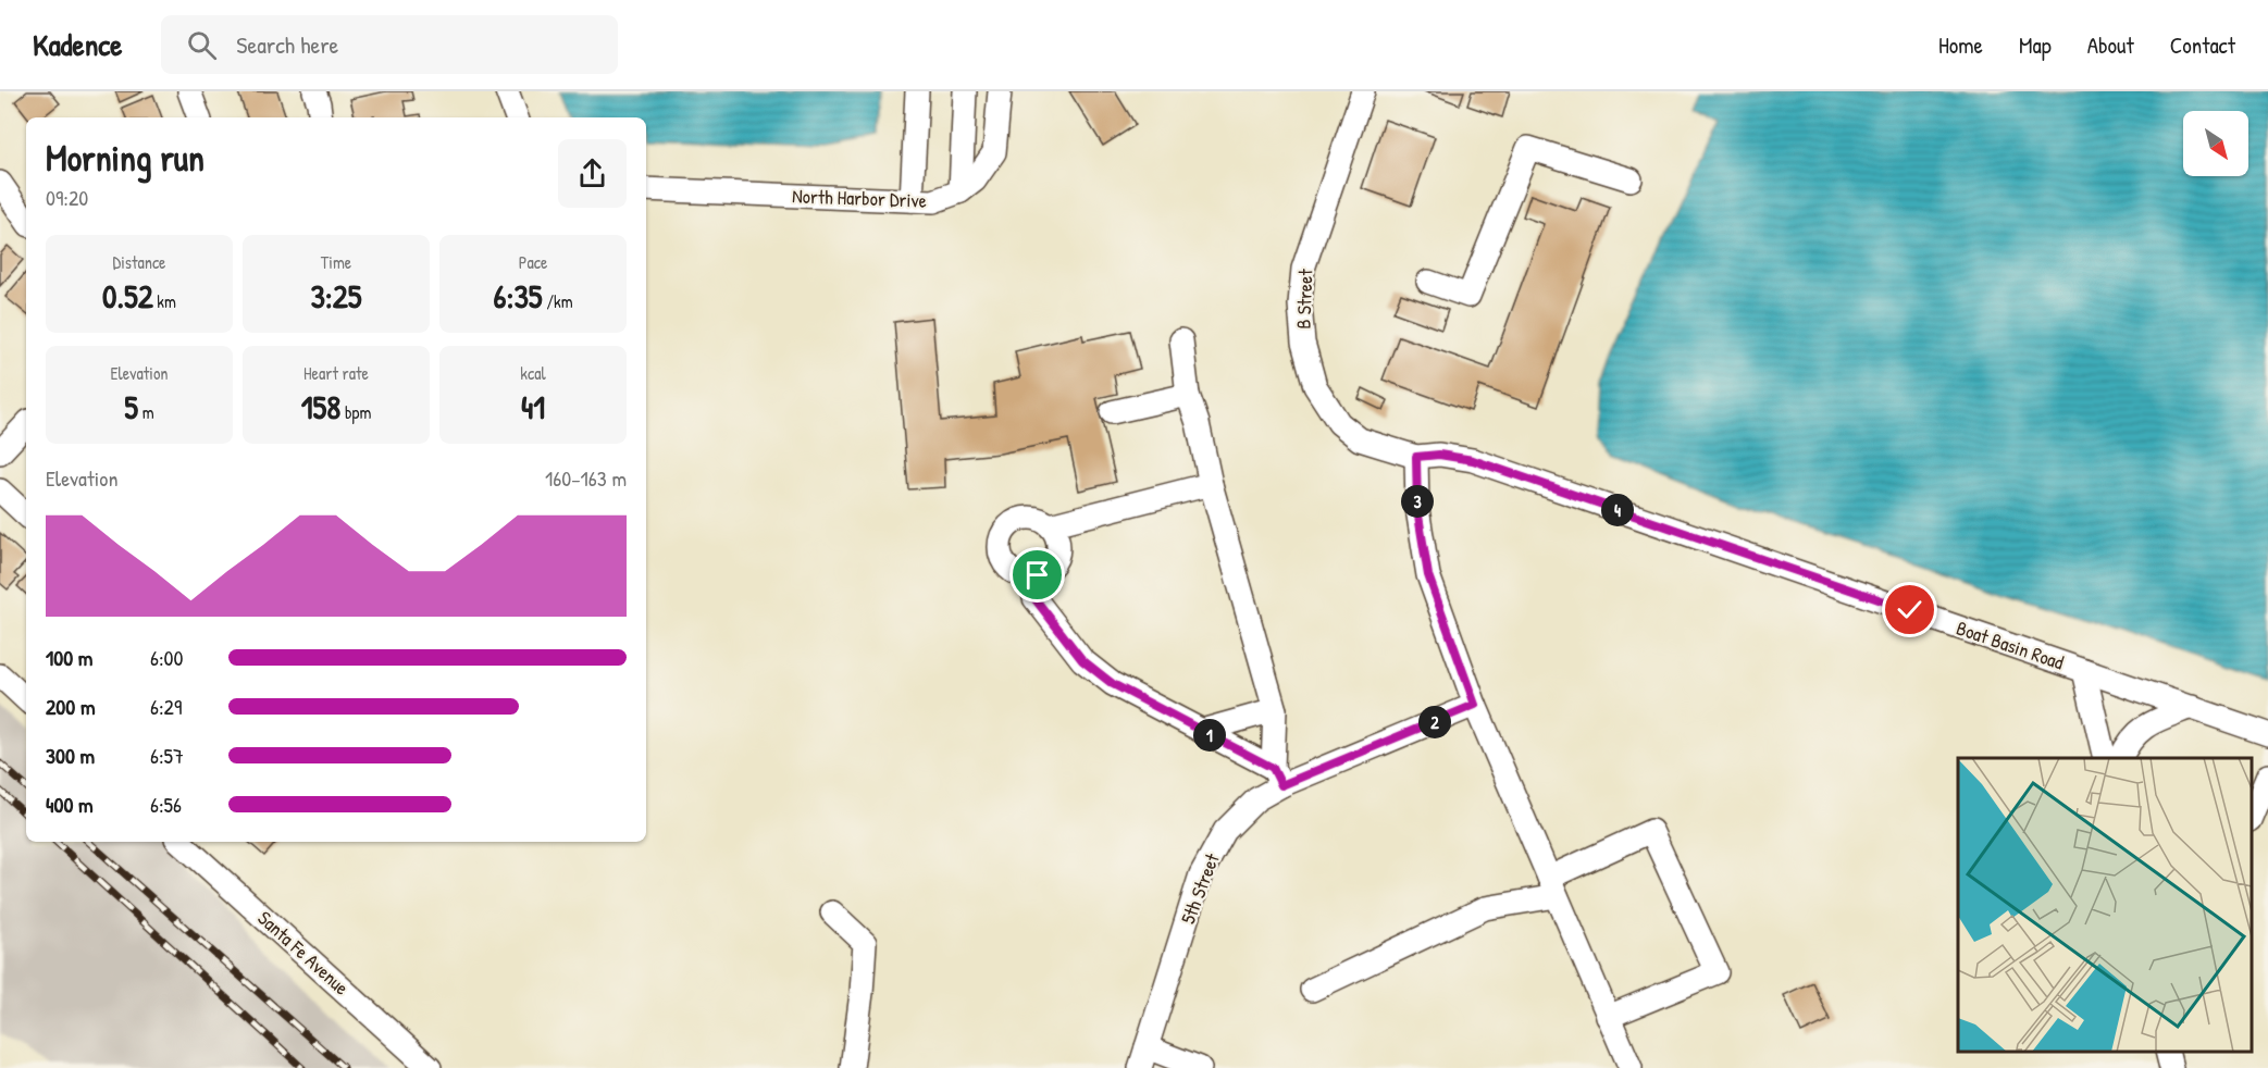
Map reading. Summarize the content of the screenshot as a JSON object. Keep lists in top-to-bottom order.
{
  "streets": {
    "street": [
      "North Harbor Drive",
      "B Street",
      "Boat Basin Road",
      "5th Street",
      "Santa Fe Avenue"
    ]
  },
  "crossings": [
    ["B Street", "Boat Basin Road"]
  ],
  "north": "bottom right",
  "page": {
    "header": "Kadence",
    "search": "Search here",
    "nav": [
      "Home",
      "Map",
      "About",
      "Contact"
    ],
    "heading": ["Morning run", "09:20"],
    "stats": [
      ["Distance", "0.52 km"],
      ["Time", "3:25"],
      ["Pace", "6:35 /km"],
      ["Elevation", "5 m"],
      ["Heart rate", "158 bpm"],
      ["kcal", "41"]
    ],
    "chart": ["Elevation", "160–163 m"],
    "pins": [
      "3",
      "4",
      "2",
      "1"
    ],
    "list": [
      {
        "name": "100 m",
        "note": "6:00"
      },
      {
        "name": "200 m",
        "note": "6:29"
      },
      {
        "name": "300 m",
        "note": "6:57"
      },
      {
        "name": "400 m",
        "note": "6:56"
      }
    ]
  }
}
